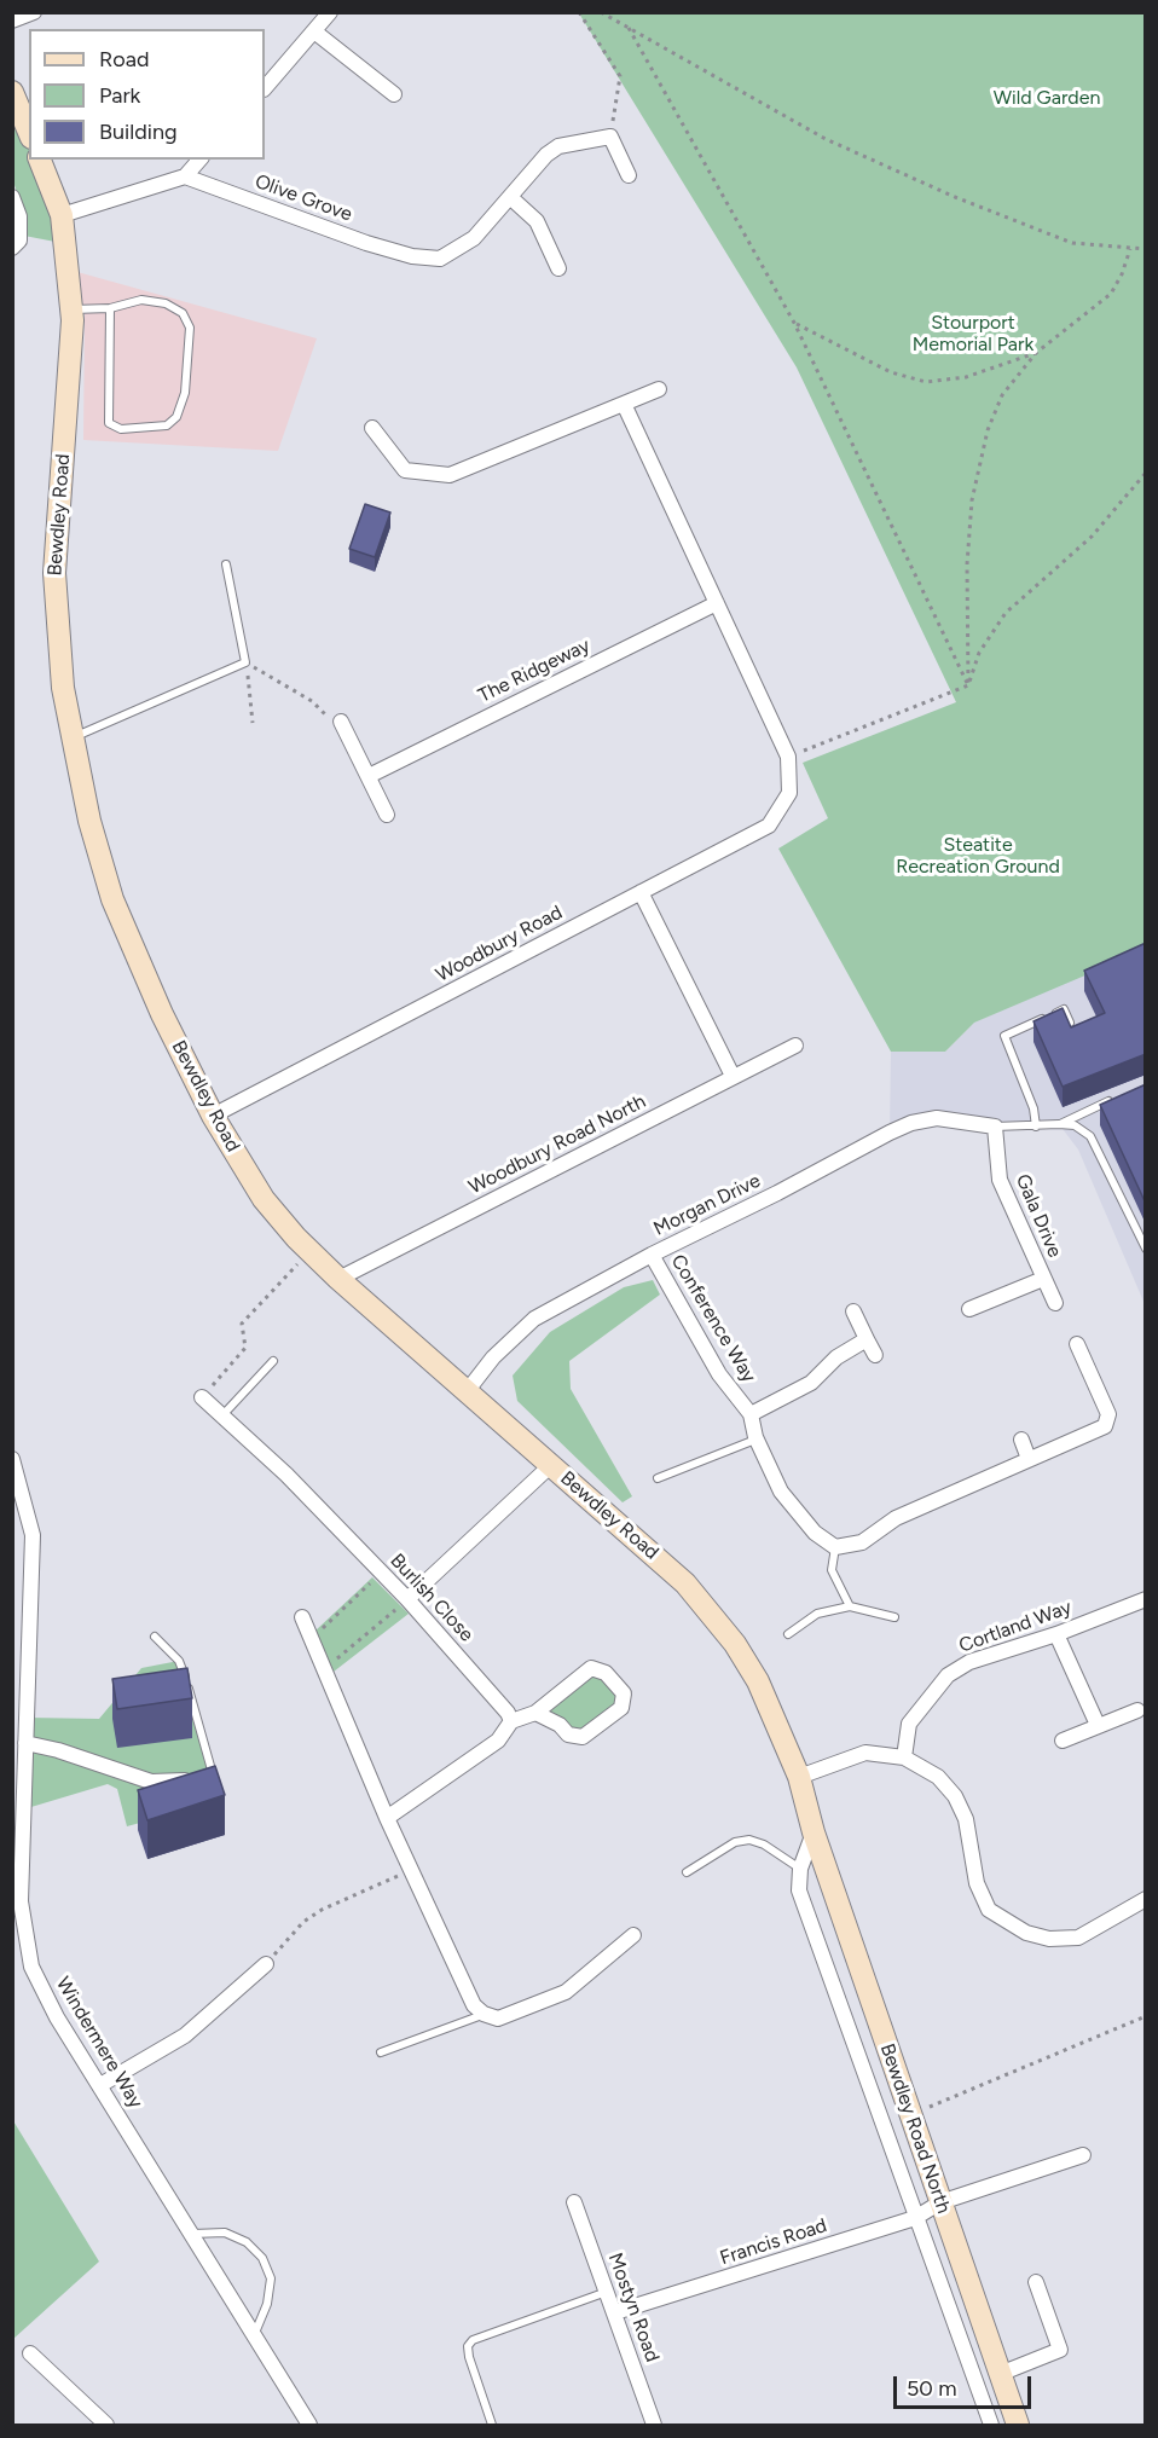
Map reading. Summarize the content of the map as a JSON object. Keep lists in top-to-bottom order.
{
  "streets": {
    "main road": ["Bewdley Road", "Bewdley Road North"],
    "street": [
      "Olive Grove",
      "The Ridgeway",
      "Woodbury Road",
      "Woodbury Road North",
      "Morgan Drive",
      "Gala Drive",
      "Conference Way",
      "Burlish Close",
      "Cortland Way",
      "Windermere Way",
      "Francis Road",
      "Mostyn Road"
    ]
  },
  "crossings": [
    ["Bewdley Road", "Woodbury Road"],
    ["Bewdley Road", "Woodbury Road North"],
    ["Bewdley Road", "Morgan Drive"],
    ["Bewdley Road", "Bewdley Road North"],
    ["Morgan Drive", "Gala Drive"],
    ["Morgan Drive", "Conference Way"],
    ["Bewdley Road North", "Francis Road"],
    ["Francis Road", "Mostyn Road"]
  ],
  "parks": ["Wild Garden", "Stourport Memorial Park", "Steatite Recreation Ground"],
  "legend": ["Road", "Park", "Building"],
  "scale_bar": "50 m"
}
